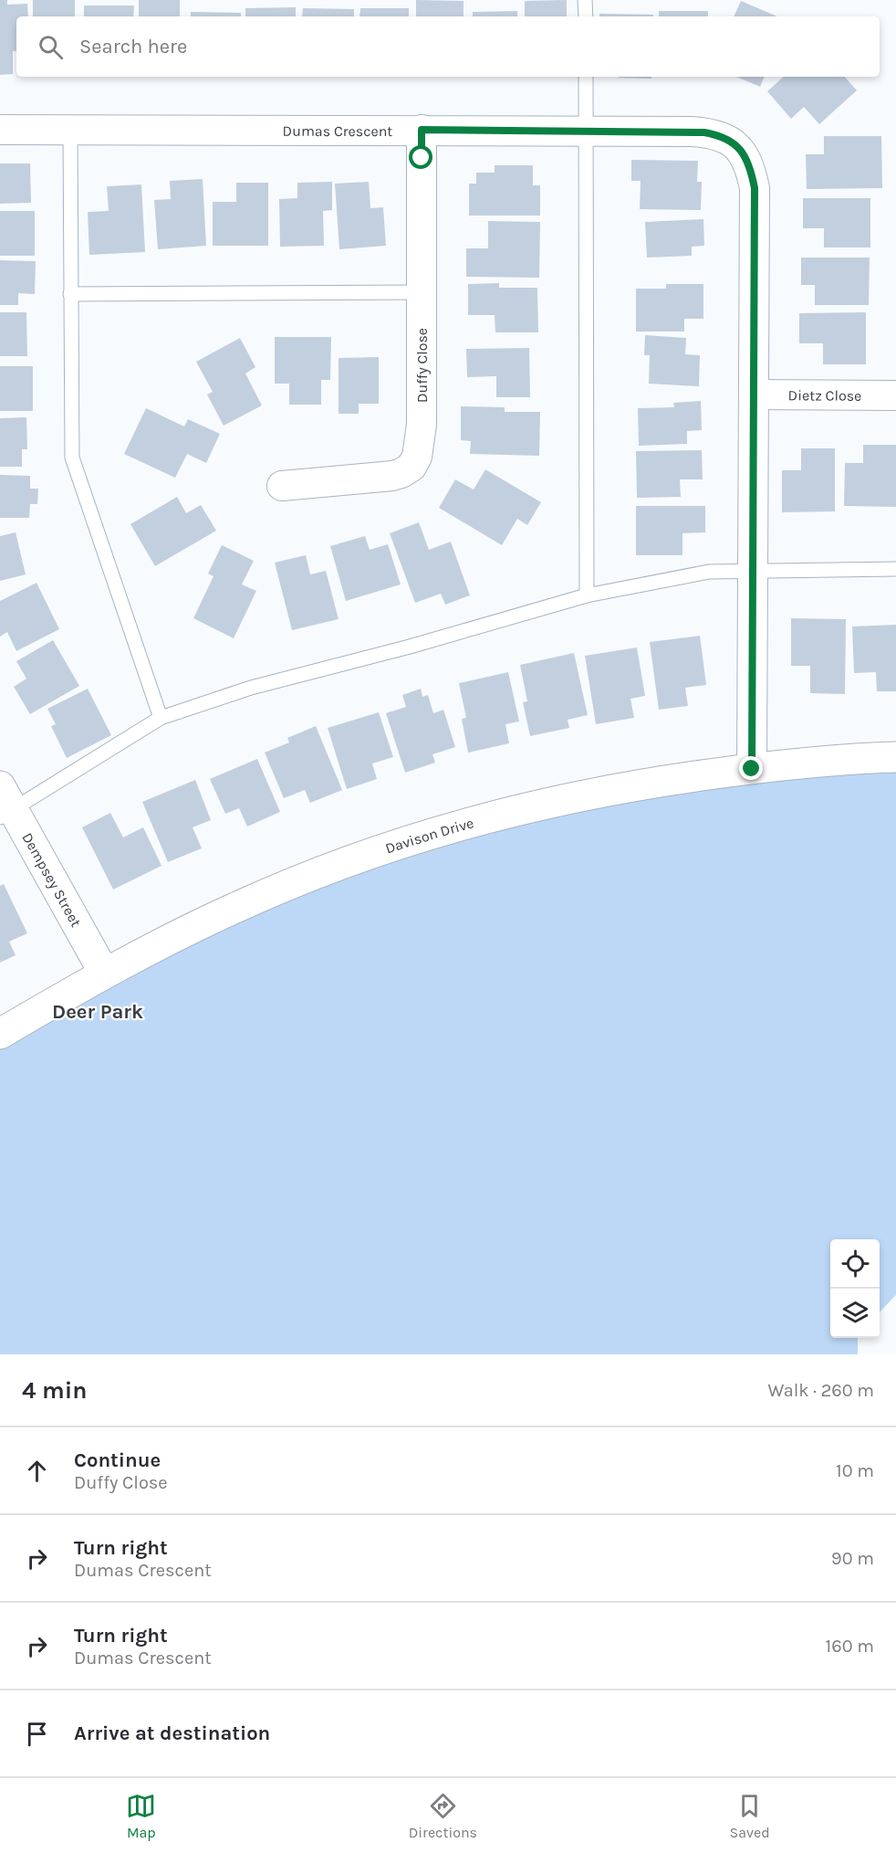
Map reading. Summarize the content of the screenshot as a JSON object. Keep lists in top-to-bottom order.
{
  "streets": {
    "street": [
      "Dumas Crescent",
      "Duffy Close",
      "Dietz Close",
      "Davison Drive",
      "Dempsey Street"
    ]
  },
  "crossings": [
    ["Dumas Crescent", "Duffy Close"],
    ["Dumas Crescent", "Dietz Close"],
    ["Dumas Crescent", "Davison Drive"],
    ["Davison Drive", "Dempsey Street"]
  ],
  "districts": ["Deer Park"],
  "page": {
    "search": "Search here",
    "heading": ["4 min", "Walk · 260 m"],
    "list": [
      ["Continue", "Duffy Close", "10 m"],
      ["Turn right", "Dumas Crescent", "90 m"],
      ["Turn right", "Dumas Crescent", "160 m"],
      "Arrive at destination"
    ],
    "nav": ["Map", "Directions", "Saved"]
  }
}
